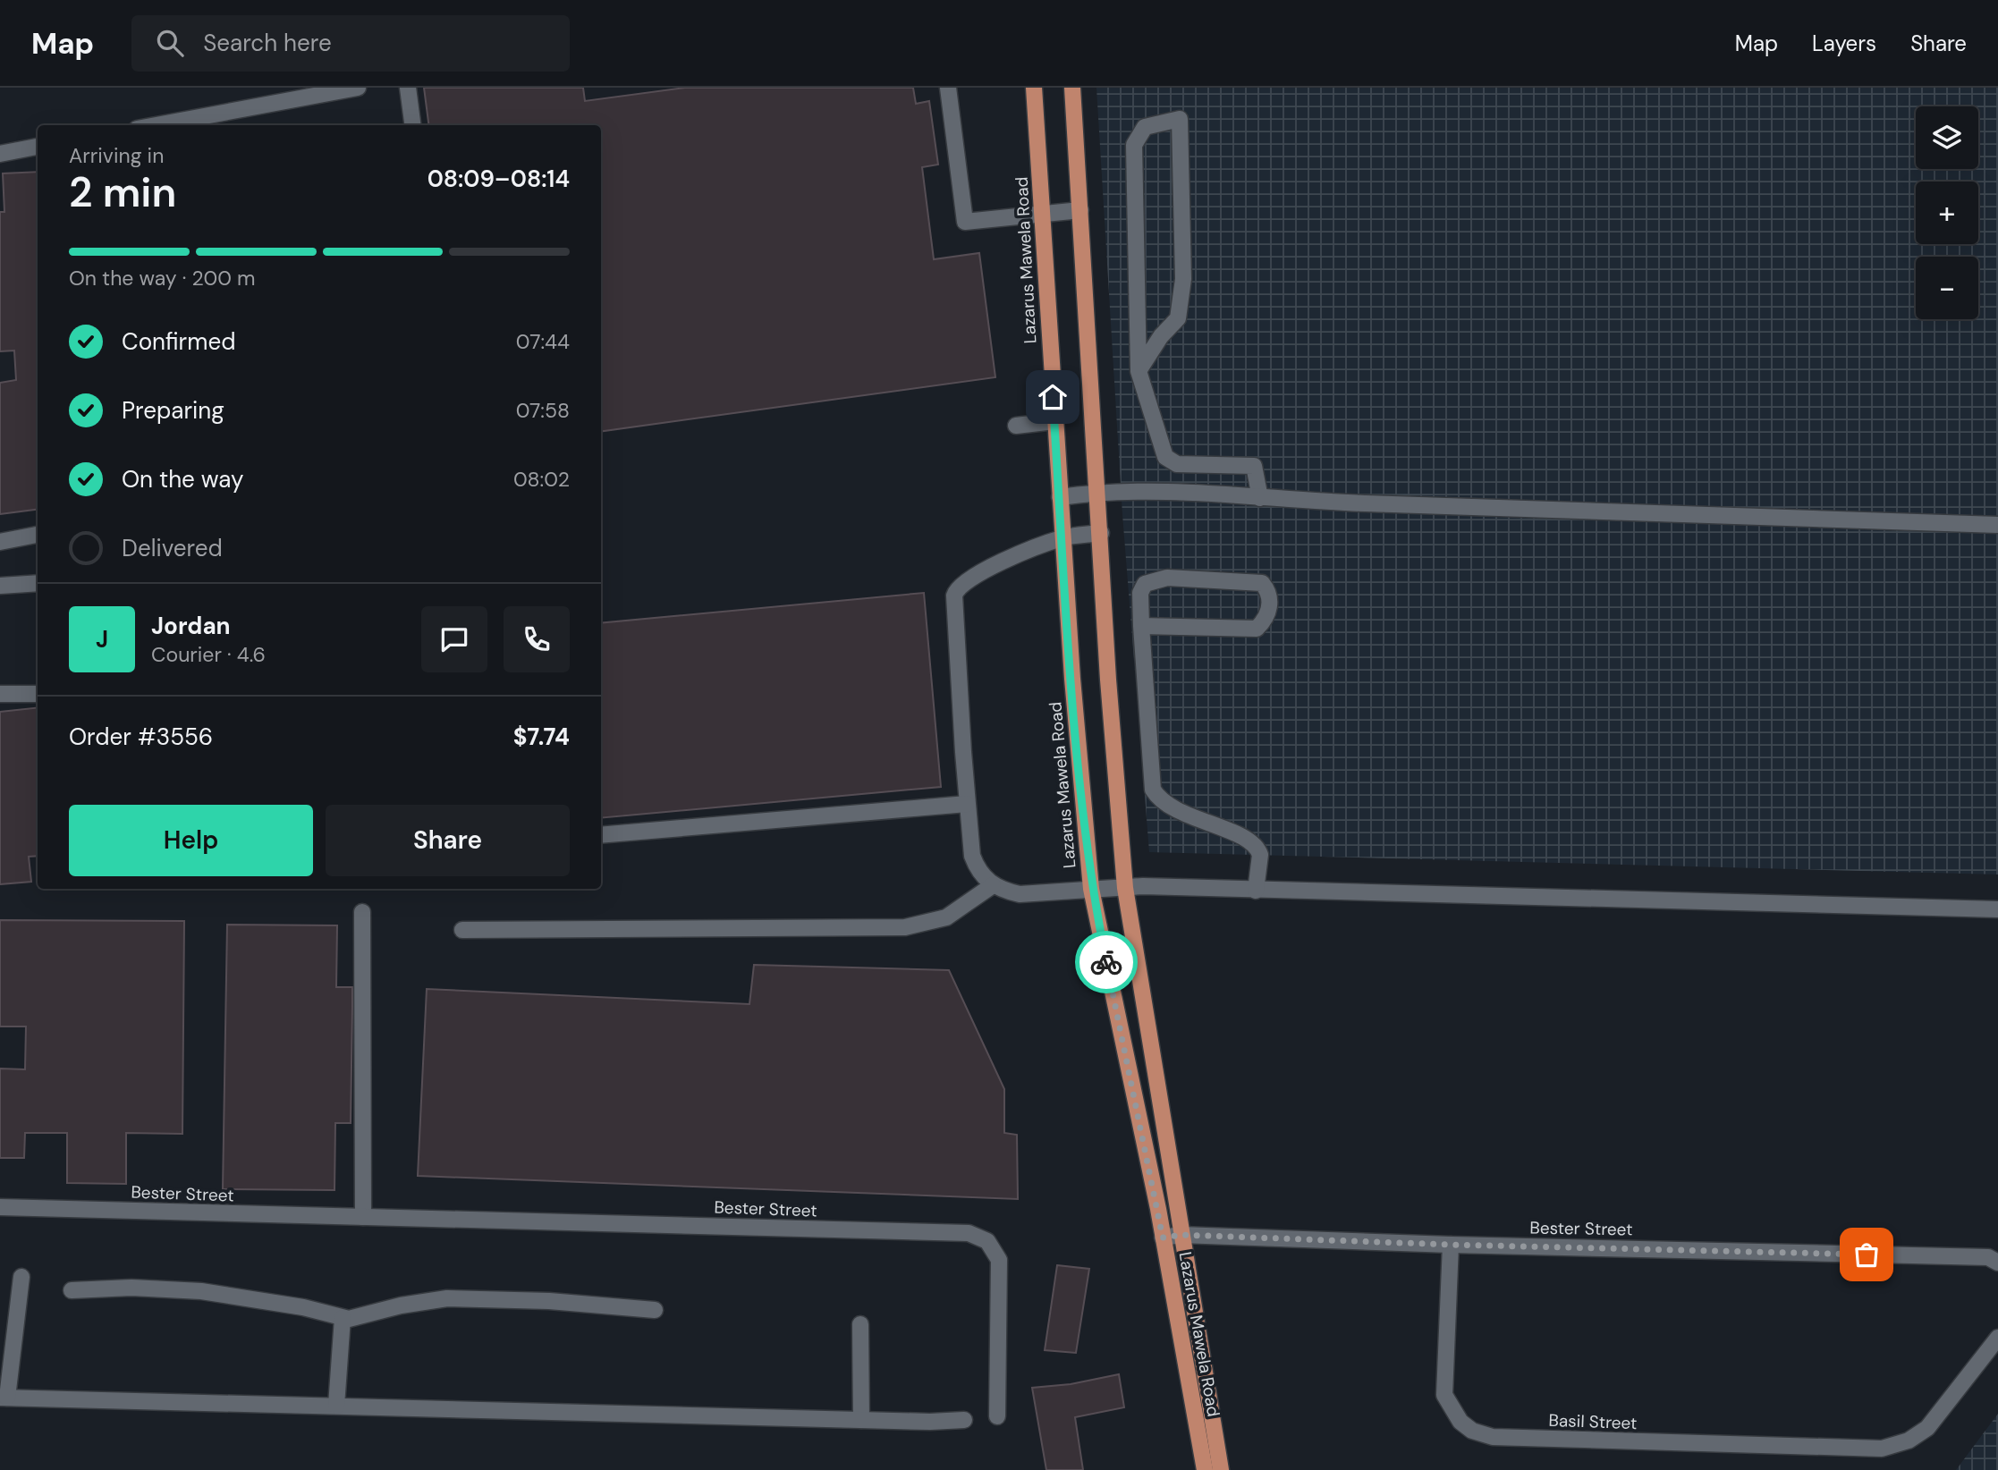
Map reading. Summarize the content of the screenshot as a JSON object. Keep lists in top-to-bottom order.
{
  "streets": {
    "main road": ["Lazarus Mawela Road"],
    "street": ["Bester Street", "Basil Street"]
  },
  "crossings": [
    ["Lazarus Mawela Road", "Bester Street"],
    ["Bester Street", "Basil Street"]
  ],
  "page": {
    "header": "Map",
    "search": "Search here",
    "nav": ["Map", "Layers", "Share"],
    "map_buttons": ["+", "−"],
    "heading": ["2 min", "Arriving in", "08:09–08:14"],
    "panel": [
      "Jordan",
      "Courier · 4.6",
      "Order #3556",
      "$7.74"
    ],
    "bar": "On the way · 200 m",
    "list": [
      ["Confirmed", "07:44"],
      ["Preparing", "07:58"],
      ["On the way", "08:02"],
      "Delivered"
    ],
    "round": "J",
    "buttons": ["Help", "Share"]
  }
}
